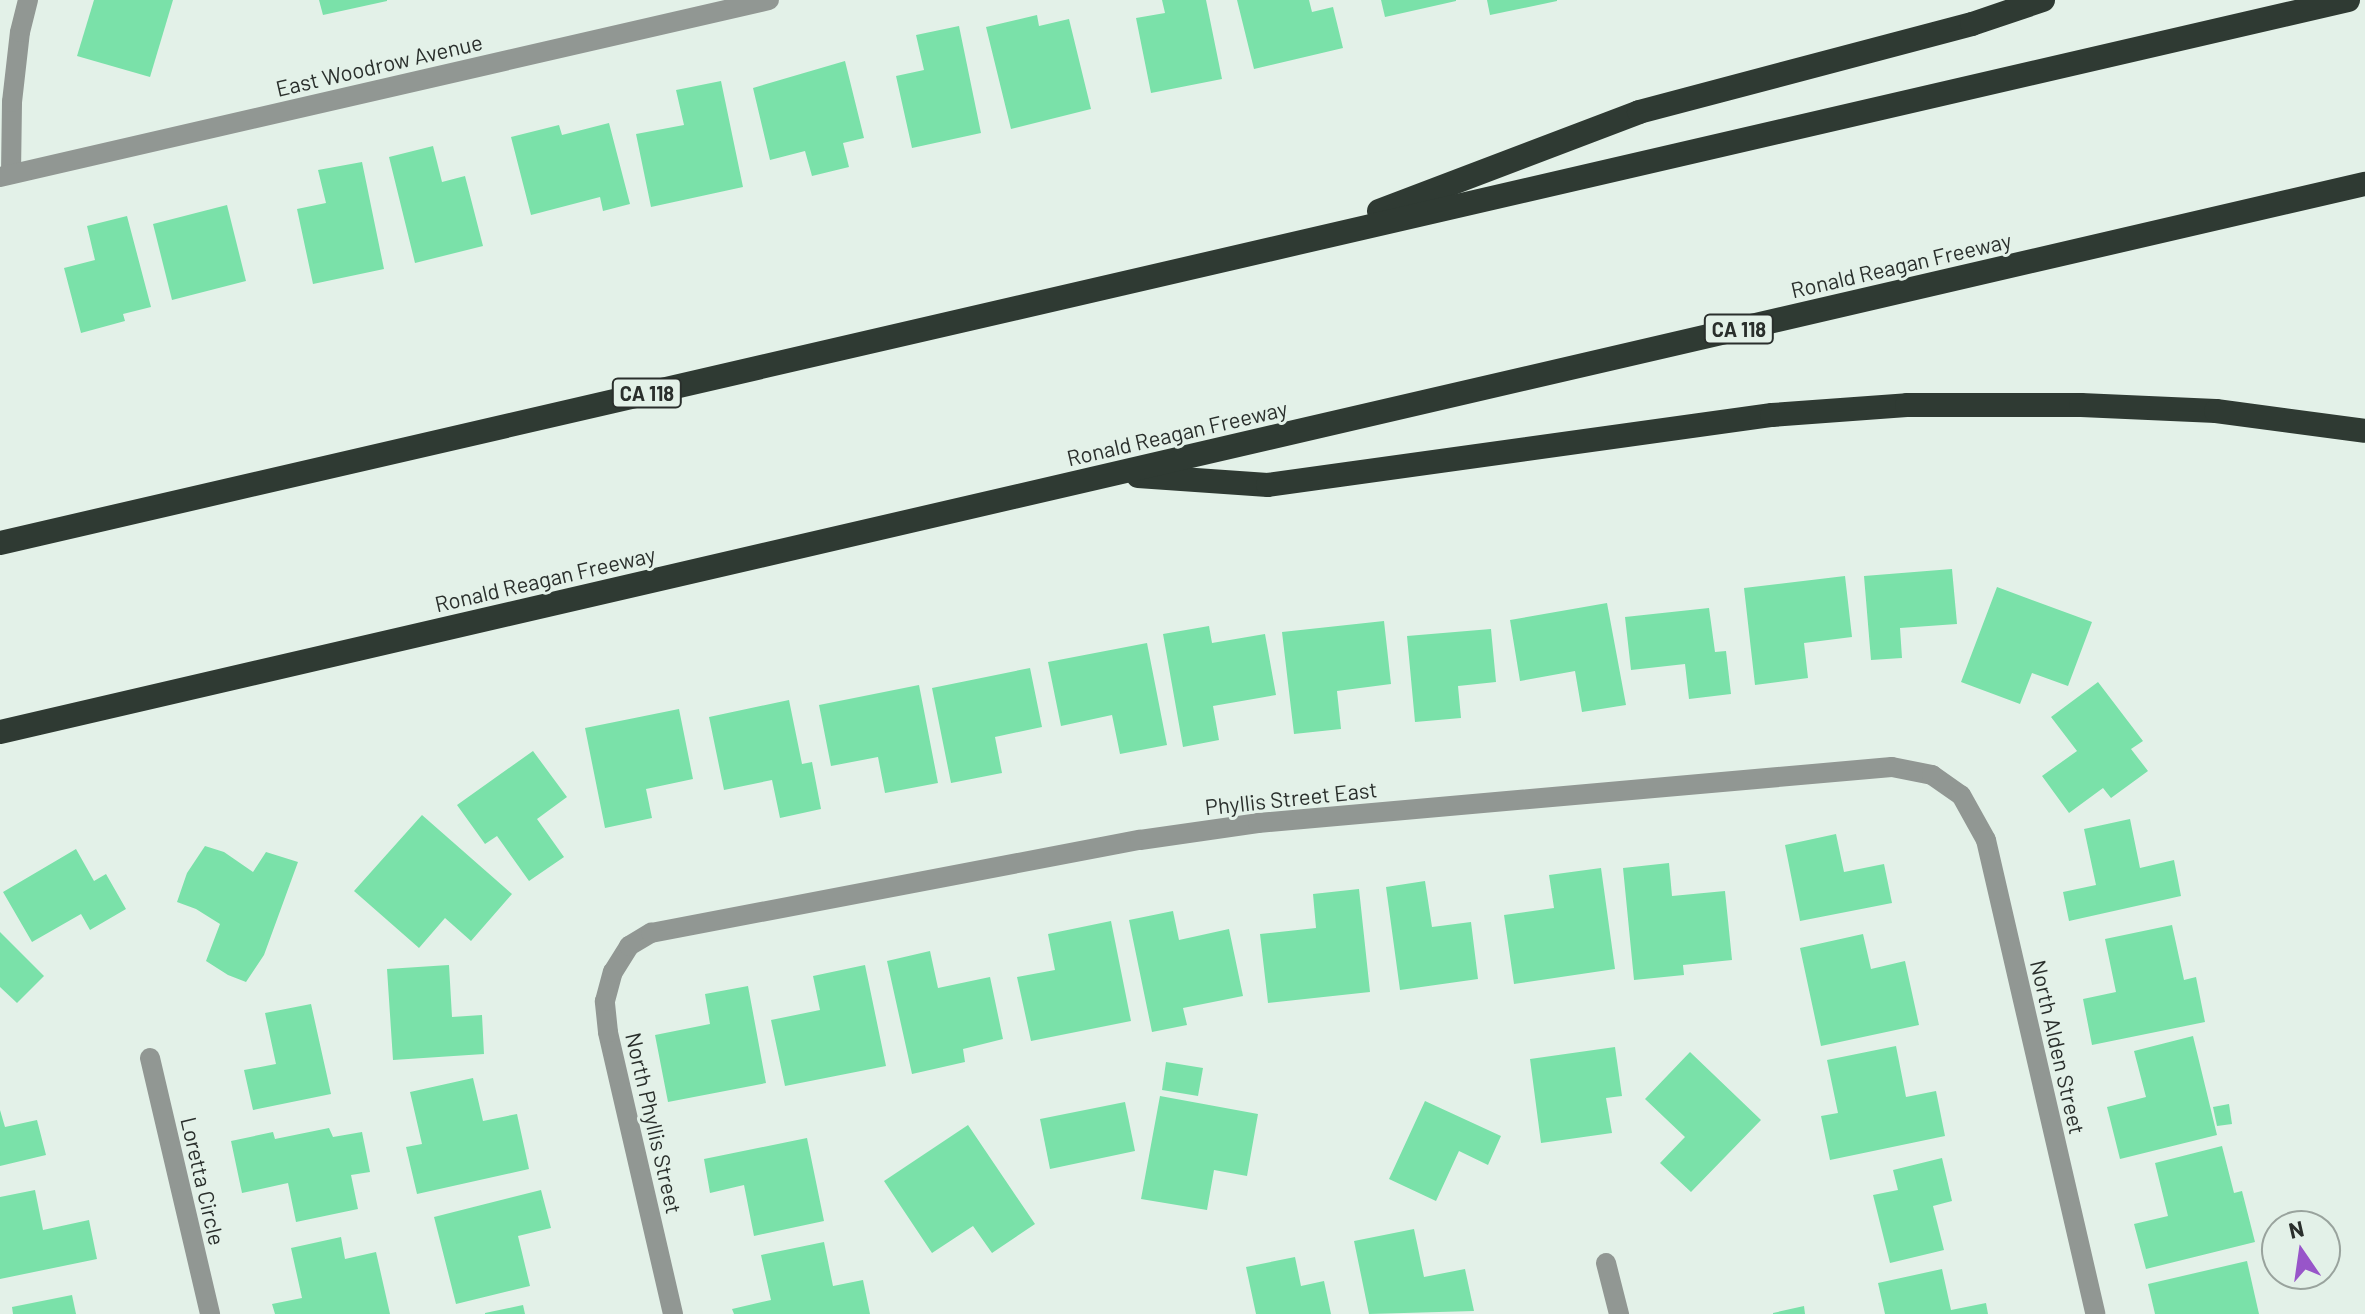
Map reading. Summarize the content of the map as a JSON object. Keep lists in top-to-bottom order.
{
  "streets": {
    "highway": ["Ronald Reagan Freeway", "CA 118"],
    "street": [
      "East Woodrow Avenue",
      "Phyllis Street East",
      "North Alden Street",
      "North Phyllis Street",
      "Loretta Circle"
    ]
  },
  "crossings": [
    ["Phyllis Street East", "North Alden Street"],
    ["Phyllis Street East", "North Phyllis Street"]
  ],
  "north": "top"
}
